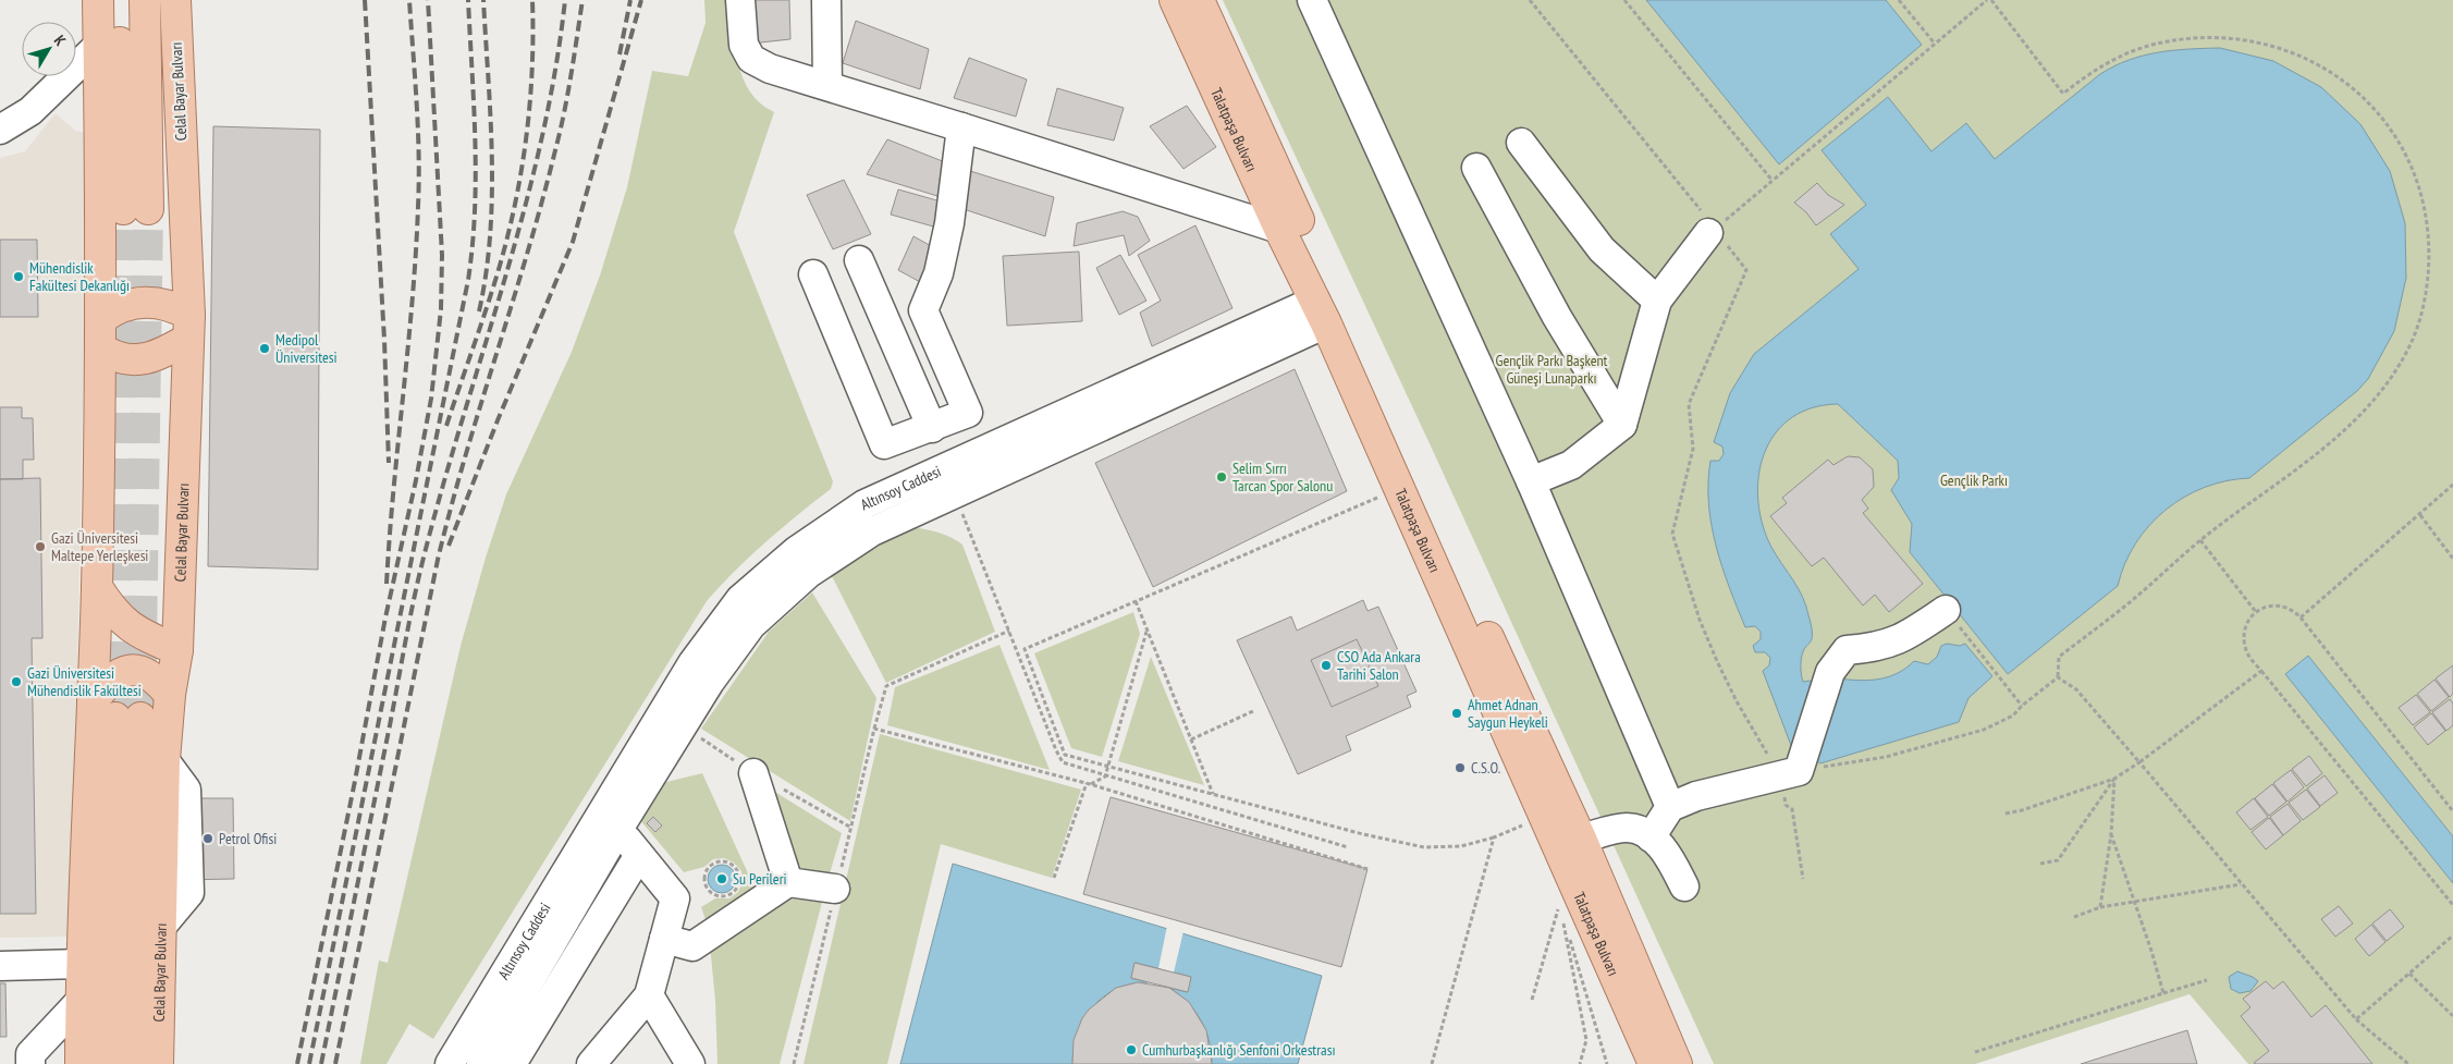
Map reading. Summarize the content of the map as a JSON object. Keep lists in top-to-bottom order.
{
  "streets": {
    "main road": ["Celal Bayar Bulvarı", "Talatpaşa Bulvarı"],
    "street": ["Altınsoy Caddesi"]
  },
  "crossings": [
    ["Talatpaşa Bulvarı", "Altınsoy Caddesi"]
  ],
  "parks": ["Gençlik Parkı Başkent Güneşi Lunaparkı", "Gençlik Parkı"],
  "places": [
    "Mühendislik Fakültesi Dekanlığı",
    "Medipol Üniversitesi",
    "Selim Sırrı Tarcan Spor Salonu",
    "Gazi Üniversitesi Maltepe Yerleşkesi",
    "CSO Ada Ankara Tarihi Salon",
    "Gazi Üniversitesi Mühendislik Fakültesi",
    "Ahmet Adnan Saygun Heykeli",
    "C.S.O.",
    "Petrol Ofisi",
    "Su Perileri",
    "Cumhurbaşkanlığı Senfoni Orkestrası"
  ],
  "north": "top right"
}
